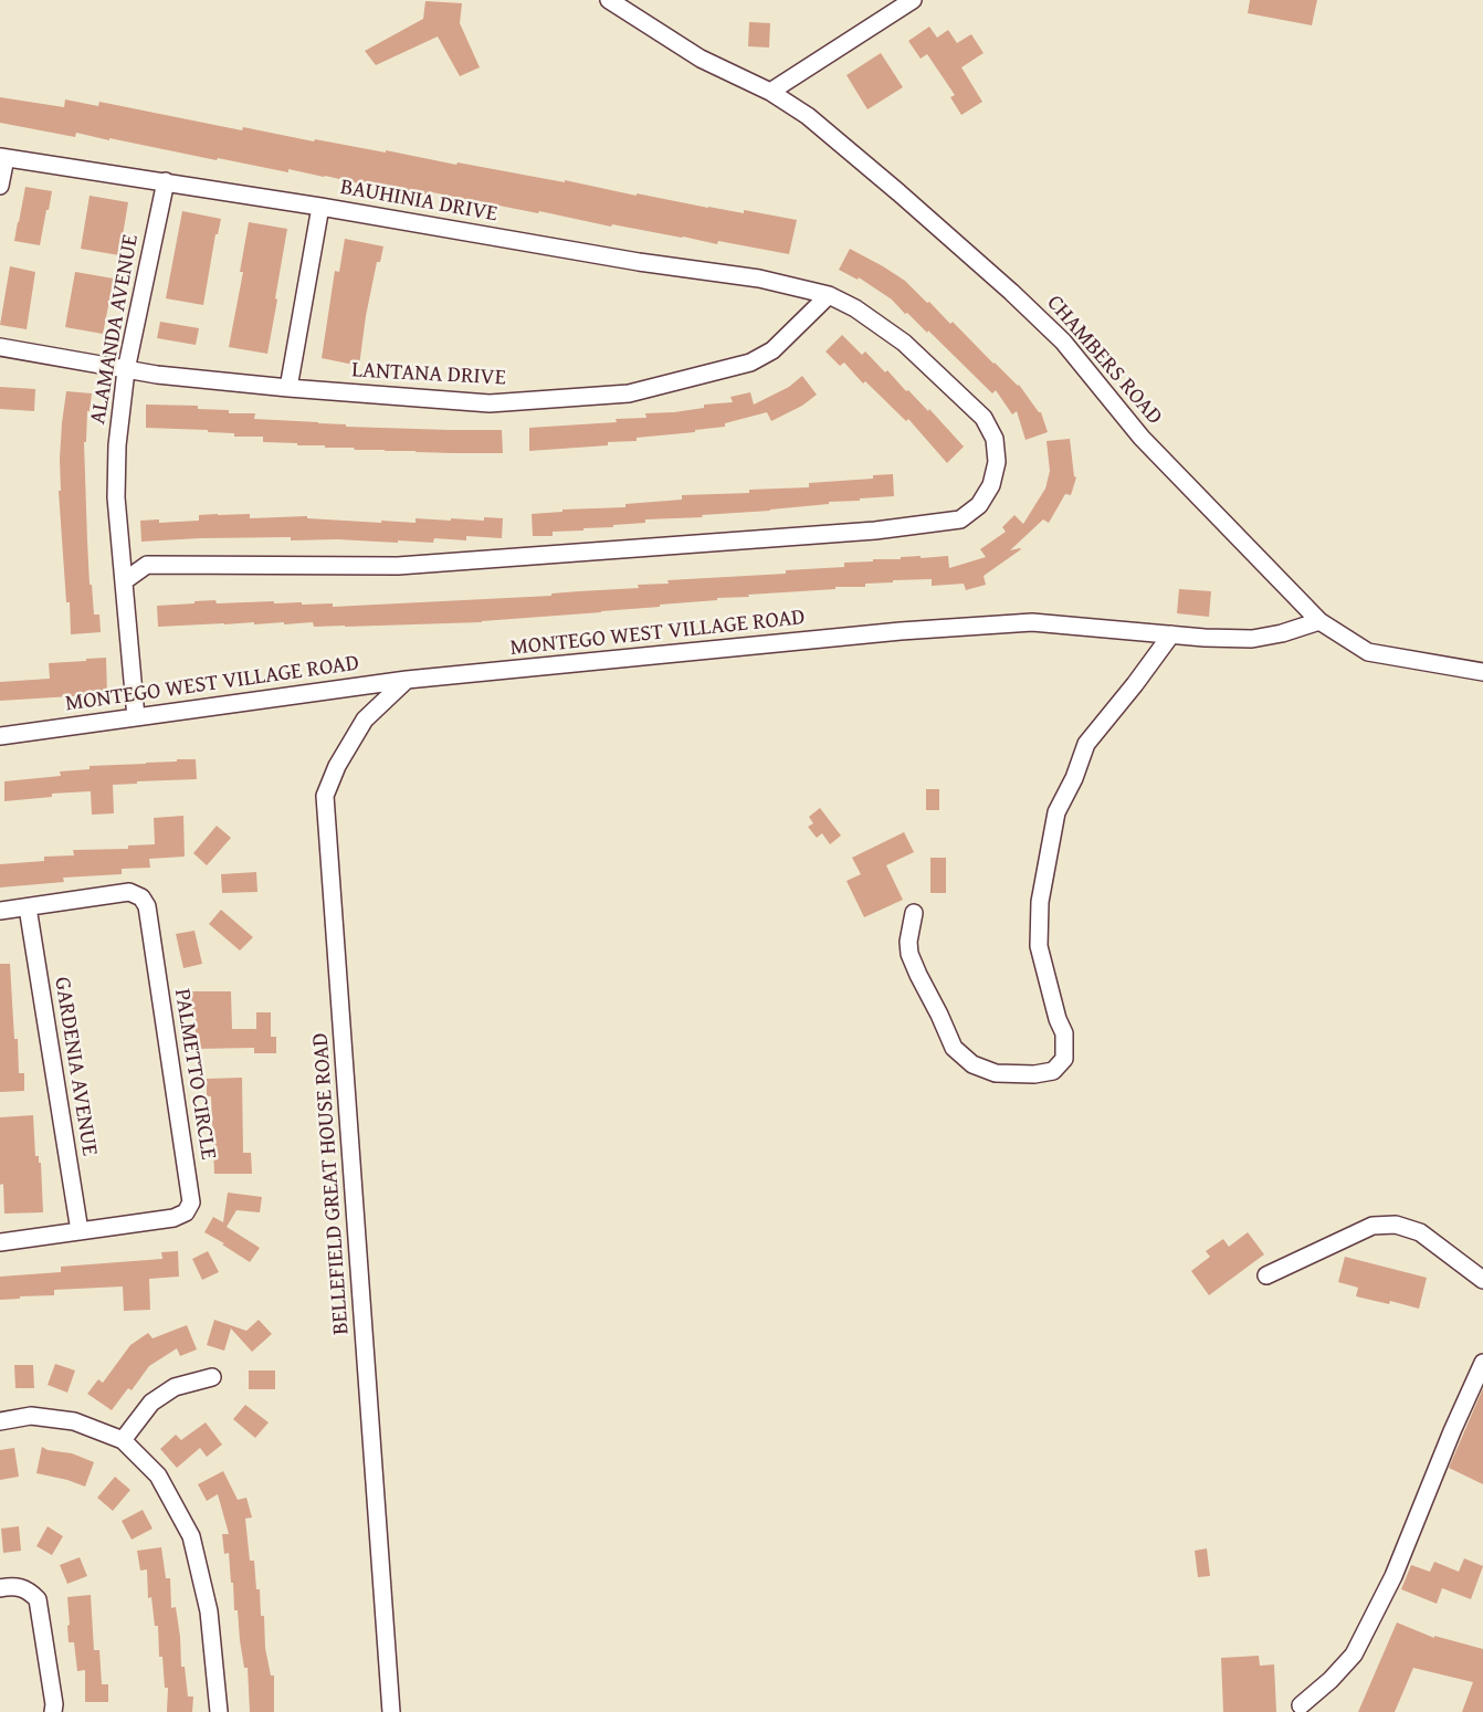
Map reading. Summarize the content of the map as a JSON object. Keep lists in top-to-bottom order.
{
  "streets": {
    "street": [
      "BAUHINIA DRIVE",
      "ALAMANDA AVENUE",
      "CHAMBERS ROAD",
      "LANTANA DRIVE",
      "MONTEGO WEST VILLAGE ROAD",
      "GARDENIA AVENUE",
      "PALMETTO CIRCLE",
      "BELLEFIELD GREAT HOUSE ROAD"
    ]
  },
  "crossings": [
    ["BAUHINIA DRIVE", "ALAMANDA AVENUE"],
    ["BAUHINIA DRIVE", "LANTANA DRIVE"],
    ["ALAMANDA AVENUE", "LANTANA DRIVE"],
    ["ALAMANDA AVENUE", "MONTEGO WEST VILLAGE ROAD"],
    ["CHAMBERS ROAD", "MONTEGO WEST VILLAGE ROAD"],
    ["MONTEGO WEST VILLAGE ROAD", "BELLEFIELD GREAT HOUSE ROAD"],
    ["GARDENIA AVENUE", "PALMETTO CIRCLE"]
  ]
}
